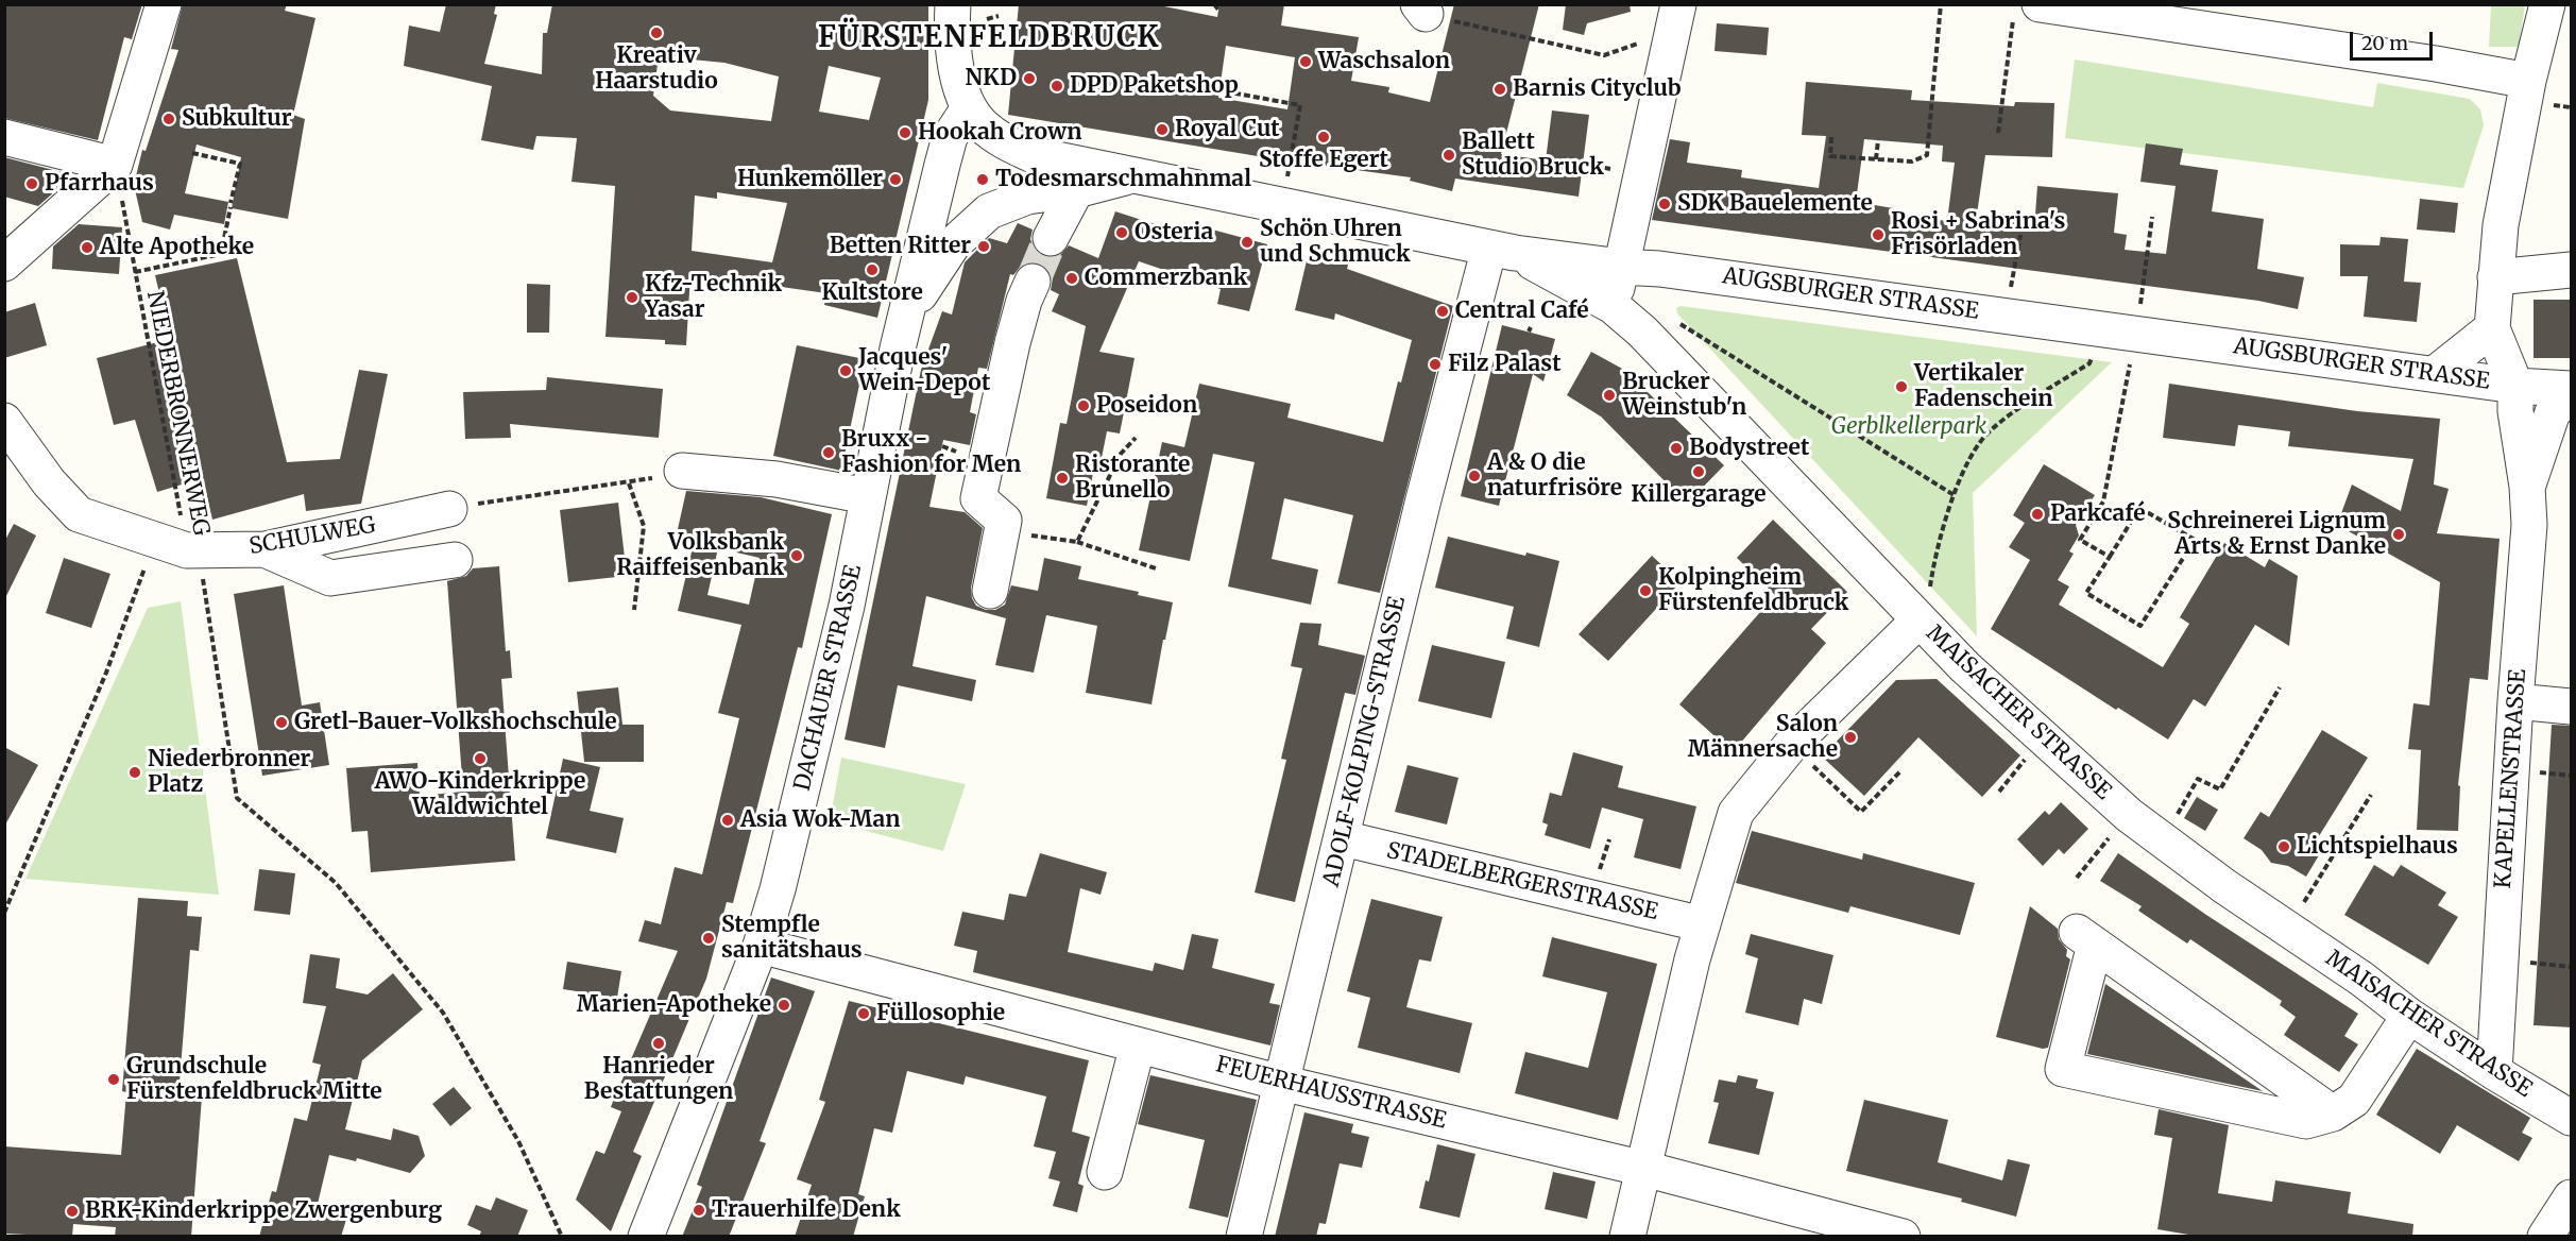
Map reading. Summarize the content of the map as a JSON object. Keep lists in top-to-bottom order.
{
  "streets": {
    "street": [
      "AUGSBURGER STRASSE",
      "SCHULWEG",
      "DACHAUER STRASSE",
      "MAISACHER STRASSE",
      "ADOLF-KOLPING-STRASSE",
      "KAPELLENSTRASSE",
      "STADELBERGERSTRASSE",
      "FEUERHAUSSTRASSE"
    ],
    "path": ["NIEDERBRONNERWEG"]
  },
  "crossings": [
    ["AUGSBURGER STRASSE", "DACHAUER STRASSE"],
    ["AUGSBURGER STRASSE", "MAISACHER STRASSE"],
    ["AUGSBURGER STRASSE", "ADOLF-KOLPING-STRASSE"],
    ["AUGSBURGER STRASSE", "KAPELLENSTRASSE"],
    ["NIEDERBRONNERWEG", "SCHULWEG"],
    ["DACHAUER STRASSE", "FEUERHAUSSTRASSE"],
    ["MAISACHER STRASSE", "ADOLF-KOLPING-STRASSE"],
    ["MAISACHER STRASSE", "KAPELLENSTRASSE"],
    ["ADOLF-KOLPING-STRASSE", "STADELBERGERSTRASSE"],
    ["ADOLF-KOLPING-STRASSE", "FEUERHAUSSTRASSE"]
  ],
  "districts": ["FÜRSTENFELDBRUCK"],
  "parks": ["Gerblkellerpark"],
  "places": [
    "Kreativ Haarstudio",
    "Waschsalon",
    "NKD",
    "DPD Paketshop",
    "Barnis Cityclub",
    "Subkultur",
    "Royal Cut",
    "Hookah Crown",
    "Stoffe Egert",
    "Ballett Studio Bruck",
    "Hunkemöller",
    "Todesmarschmahnmal",
    "Pfarrhaus",
    "SDK Bauelemente",
    "Osteria",
    "Rosi + Sabrina's Frisörladen",
    "Schön Uhren und Schmuck",
    "Betten Ritter",
    "Alte Apotheke",
    "Kultstore",
    "Commerzbank",
    "Kfz-Technik Yasar",
    "Central Café",
    "Filz Palast",
    "Jacques' Wein-Depot",
    "Vertikaler Fadenschein",
    "Brucker Weinstub'n",
    "Poseidon",
    "Bodystreet",
    "Bruxx - Fashion for Men",
    "Killergarage",
    "A & O die naturfrisöre",
    "Ristorante Brunello",
    "Parkcafé",
    "Schreinerei Lignum Arts & Ernst Danke",
    "Volksbank Raiffeisenbank",
    "Kolpingheim Fürstenfeldbruck",
    "Gretl-Bauer-Volkshochschule",
    "Salon Männersache",
    "AWO-Kinderkrippe Waldwichtel",
    "Niederbronner Platz",
    "Asia Wok-Man",
    "Lichtspielhaus",
    "Stempfle sanitätshaus",
    "Marien-Apotheke",
    "Füllosophie",
    "Hanrieder Bestattungen",
    "Grundschule Fürstenfeldbruck Mitte",
    "Trauerhilfe Denk",
    "BRK-Kinderkrippe Zwergenburg"
  ],
  "scale_bar": "20 m"
}
